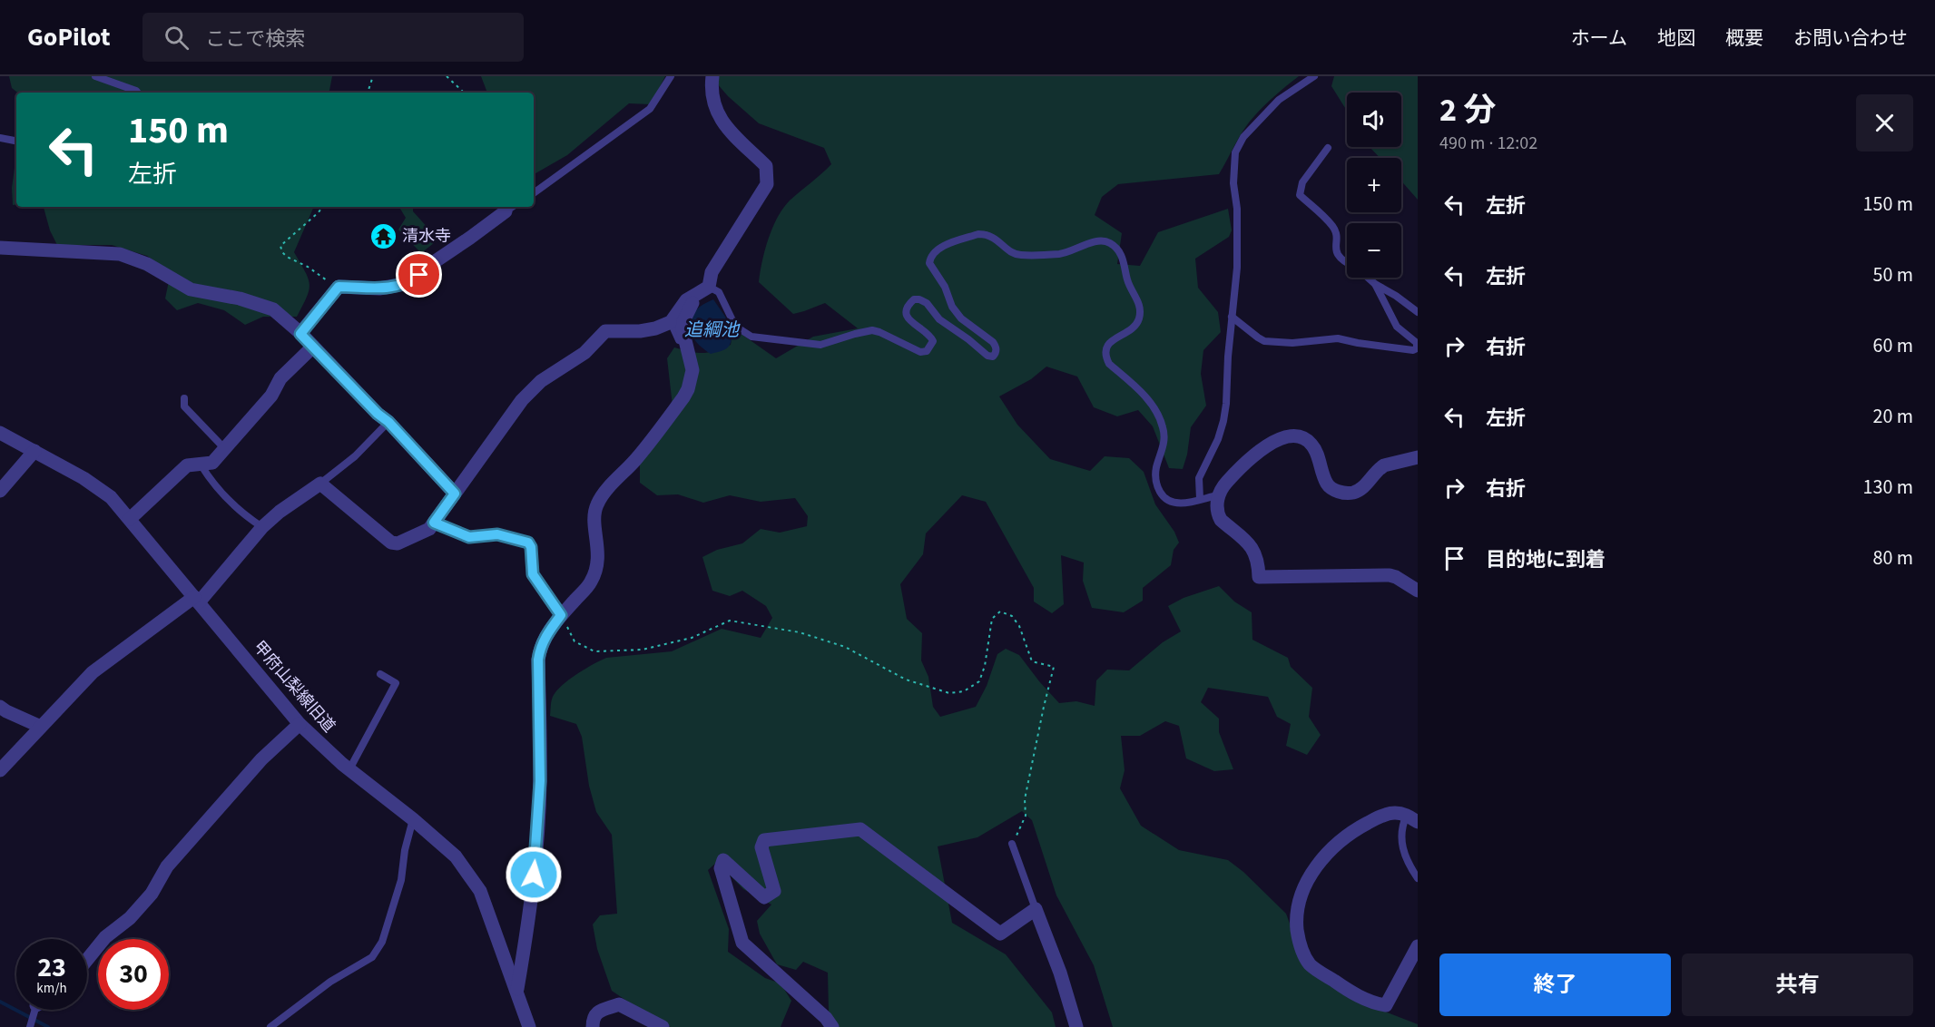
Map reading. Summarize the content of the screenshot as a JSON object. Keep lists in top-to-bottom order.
{
  "streets": {
    "street": ["甲府山梨線旧道"]
  },
  "water": ["追綱池"],
  "places": {
    "temple": ["清水寺"]
  },
  "page": {
    "header": "GoPilot",
    "search": "ここで検索",
    "nav": [
      "ホーム",
      "地図",
      "概要",
      "お問い合わせ"
    ],
    "heading": ["2 分", "490 m · 12:02"],
    "map_buttons": ["+", "−"],
    "turn": ["150 m", "左折"],
    "list": [
      {
        "name": "左折",
        "value": "150 m"
      },
      {
        "name": "左折",
        "value": "50 m"
      },
      {
        "name": "右折",
        "value": "60 m"
      },
      {
        "name": "左折",
        "value": "20 m"
      },
      {
        "name": "右折",
        "value": "130 m"
      },
      {
        "name": "目的地に到着",
        "value": "80 m"
      }
    ],
    "speed": "23 km/h",
    "limit": "30",
    "buttons": ["終了", "共有"]
  }
}
